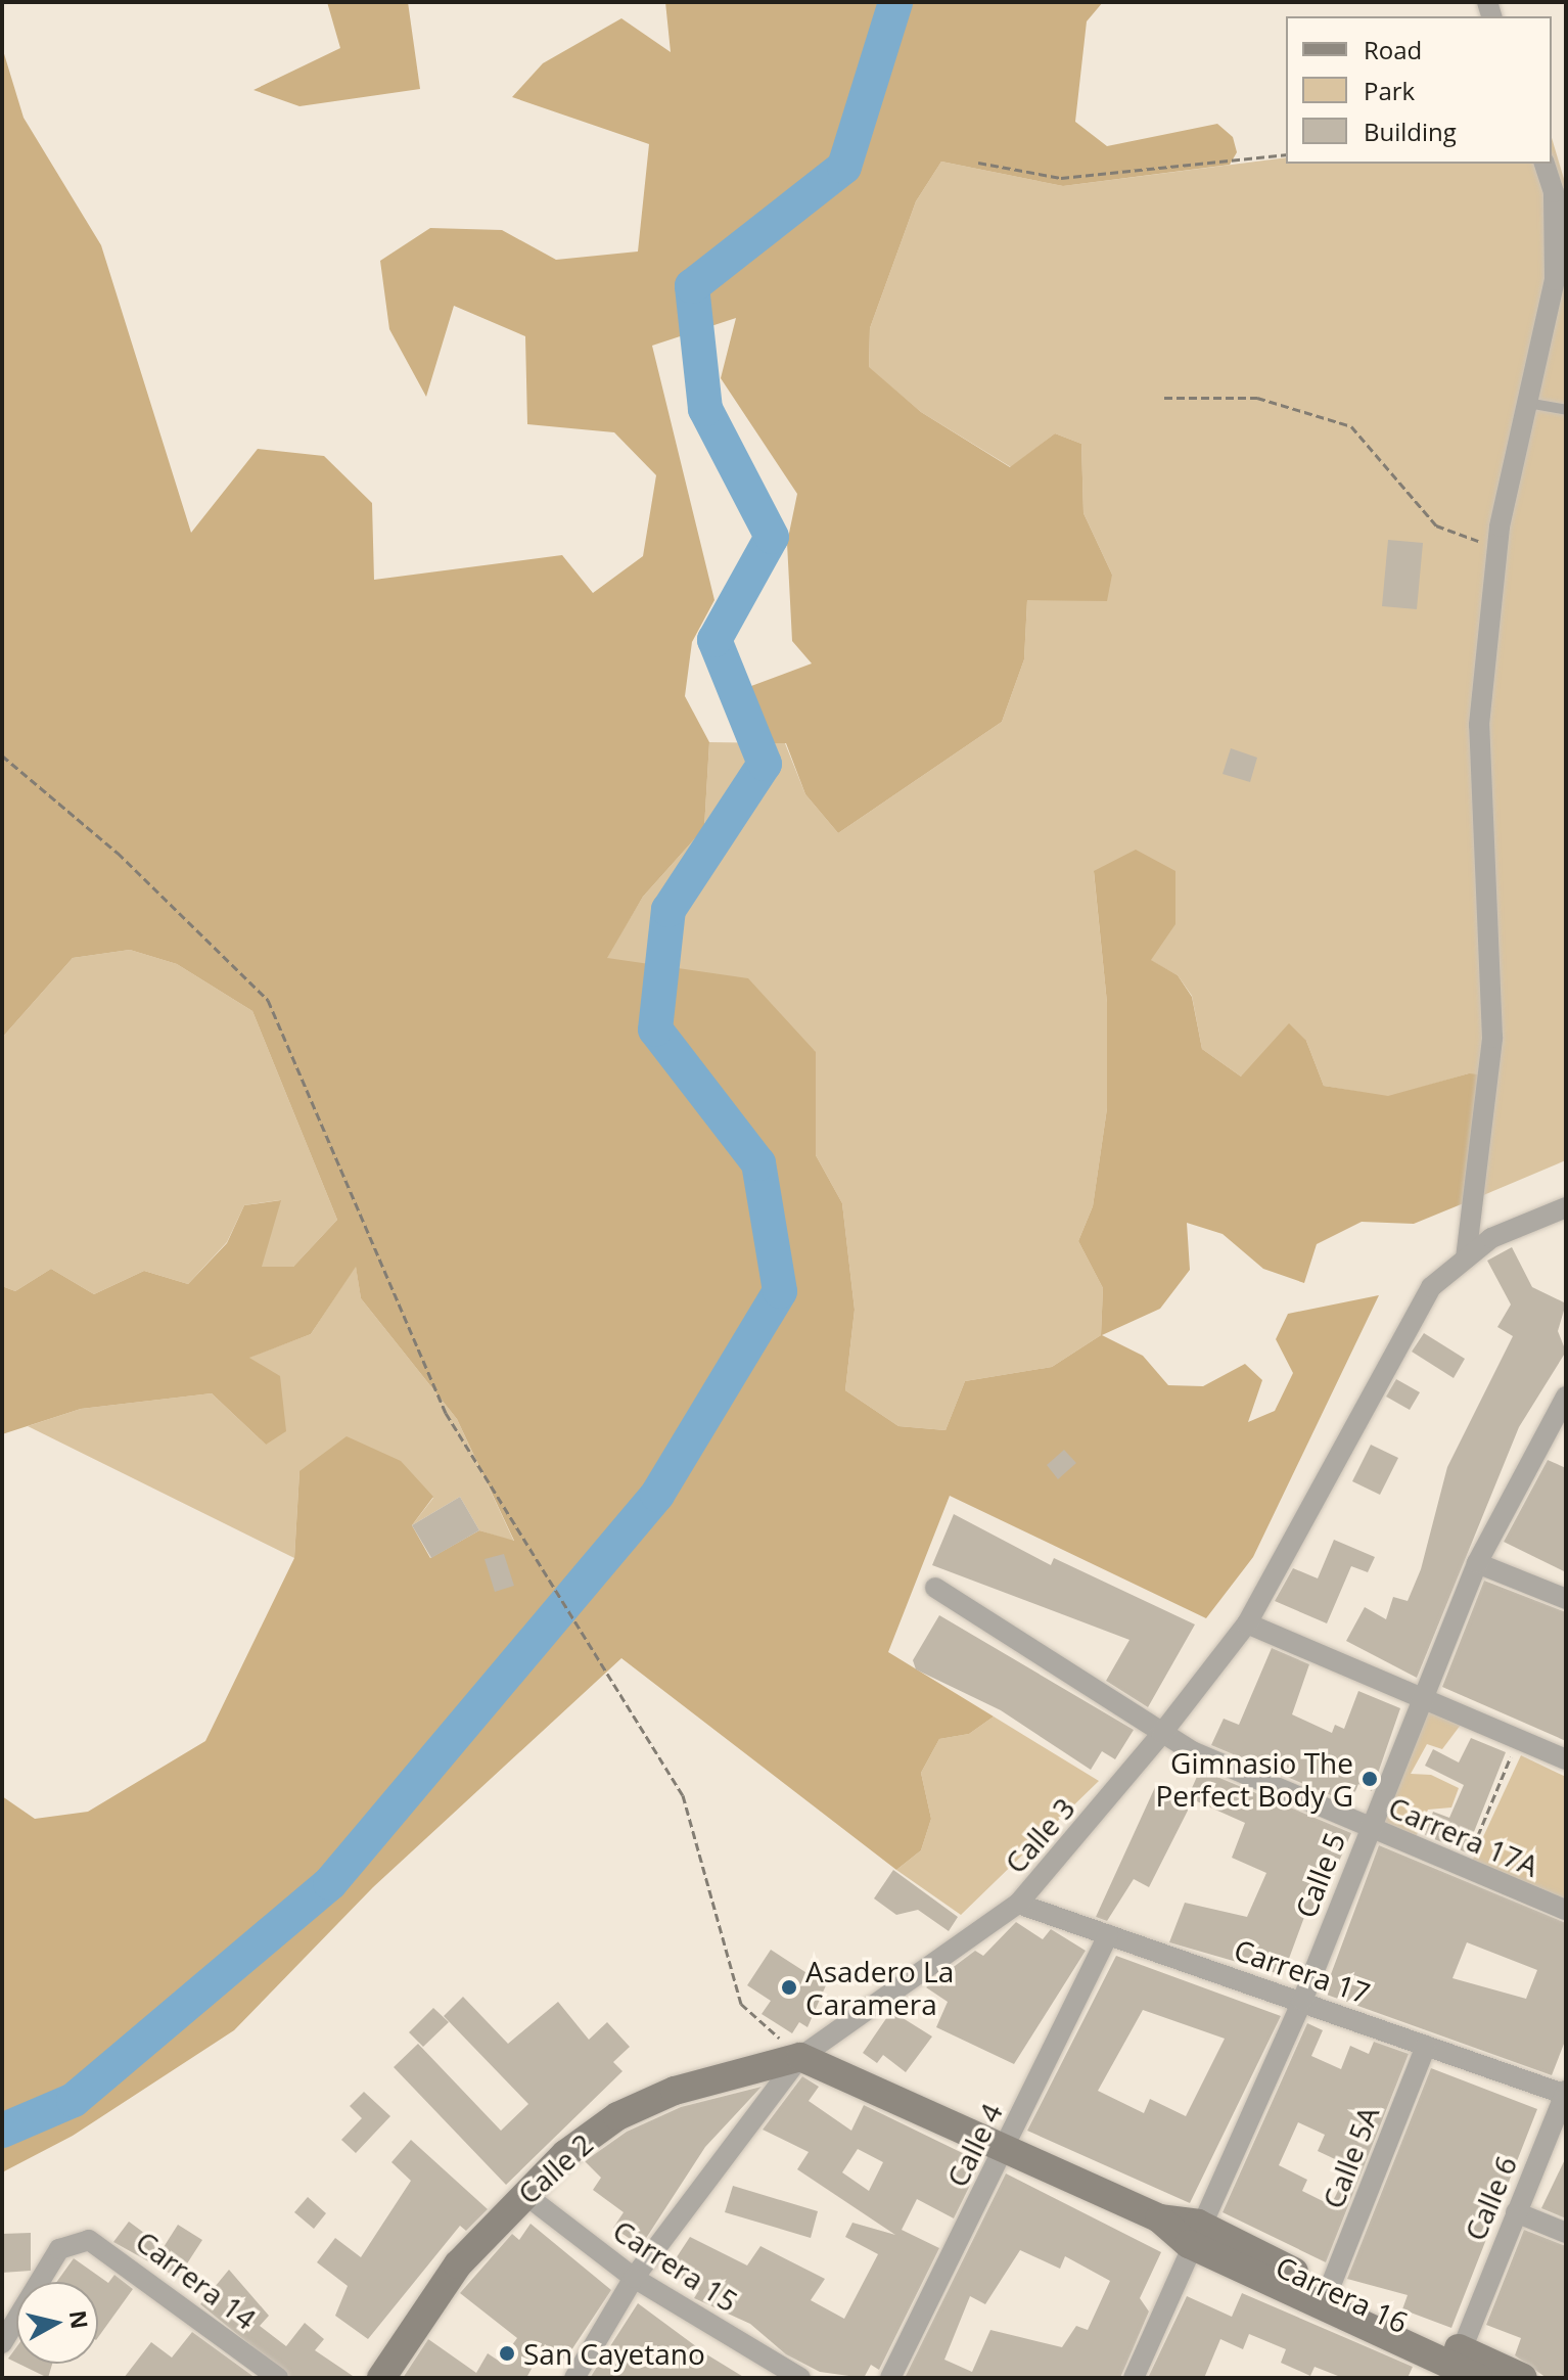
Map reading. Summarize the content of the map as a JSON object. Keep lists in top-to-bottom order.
{
  "streets": {
    "street": [
      "Calle 3",
      "Carrera 17A",
      "Calle 5",
      "Carrera 17",
      "Calle 4",
      "Calle 5A",
      "Calle 2",
      "Calle 6",
      "Carrera 15",
      "Carrera 14",
      "Carrera 16"
    ]
  },
  "crossings": [
    ["Calle 3", "Carrera 17A"],
    ["Calle 3", "Carrera 17"],
    ["Calle 3", "Calle 2"],
    ["Calle 3", "Carrera 15"],
    ["Calle 3", "Carrera 16"],
    ["Carrera 17A", "Calle 5"],
    ["Calle 5", "Carrera 17"],
    ["Calle 5", "Carrera 16"],
    ["Carrera 17", "Calle 4"],
    ["Carrera 17", "Calle 5A"],
    ["Carrera 17", "Calle 6"],
    ["Calle 4", "Carrera 16"],
    ["Calle 5A", "Carrera 16"],
    ["Calle 2", "Carrera 15"],
    ["Calle 2", "Carrera 16"],
    ["Calle 6", "Carrera 16"]
  ],
  "places": ["Gimnasio The Perfect Body G", "Asadero La Caramera", "San Cayetano"],
  "legend": ["Road", "Park", "Building"],
  "north": "right"
}
